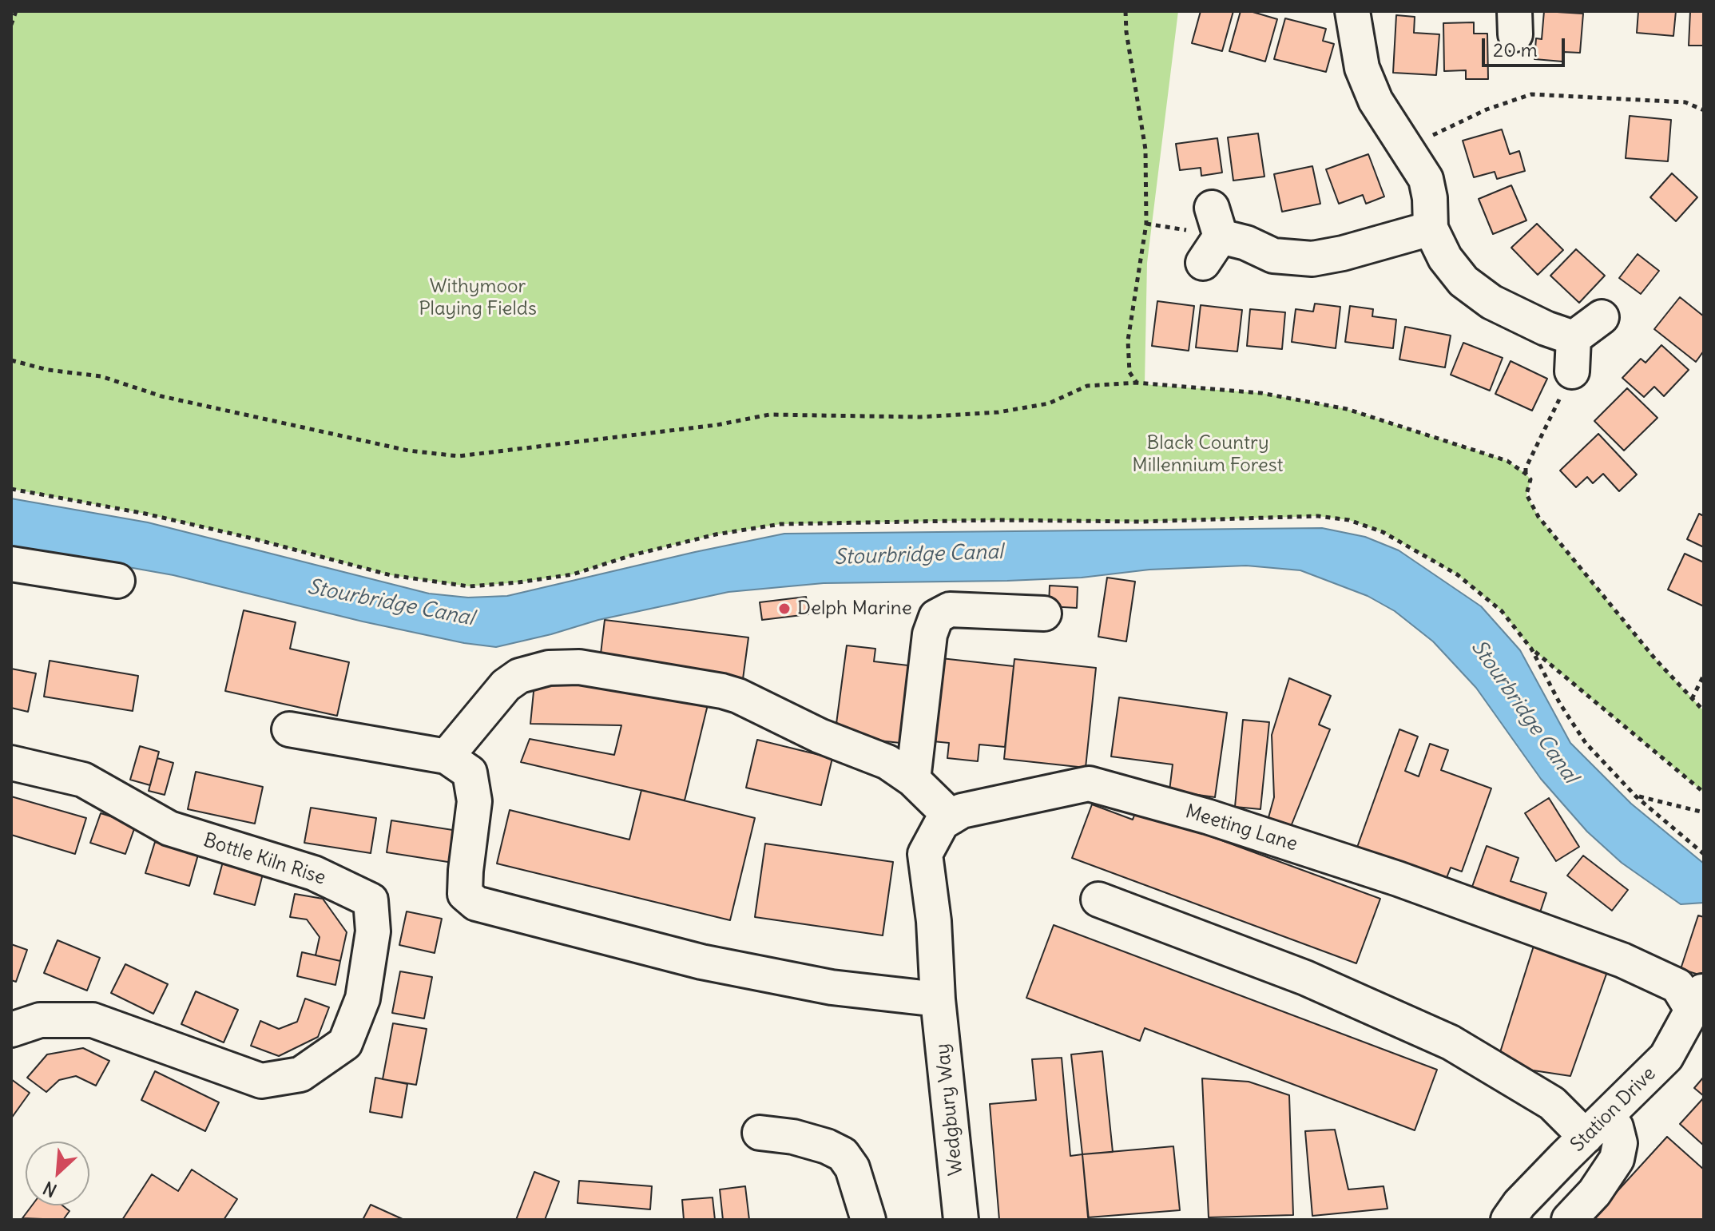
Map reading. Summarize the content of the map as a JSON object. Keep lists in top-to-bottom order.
{
  "streets": {
    "street": [
      "Meeting Lane",
      "Bottle Kiln Rise",
      "Wedgbury Way",
      "Station Drive"
    ]
  },
  "crossings": [
    ["Meeting Lane", "Station Drive"]
  ],
  "water": ["Stourbridge Canal"],
  "parks": ["Withymoor Playing Fields", "Black Country Millennium Forest"],
  "places": ["Delph Marine"],
  "scale_bar": "20 m",
  "north": "bottom left"
}
